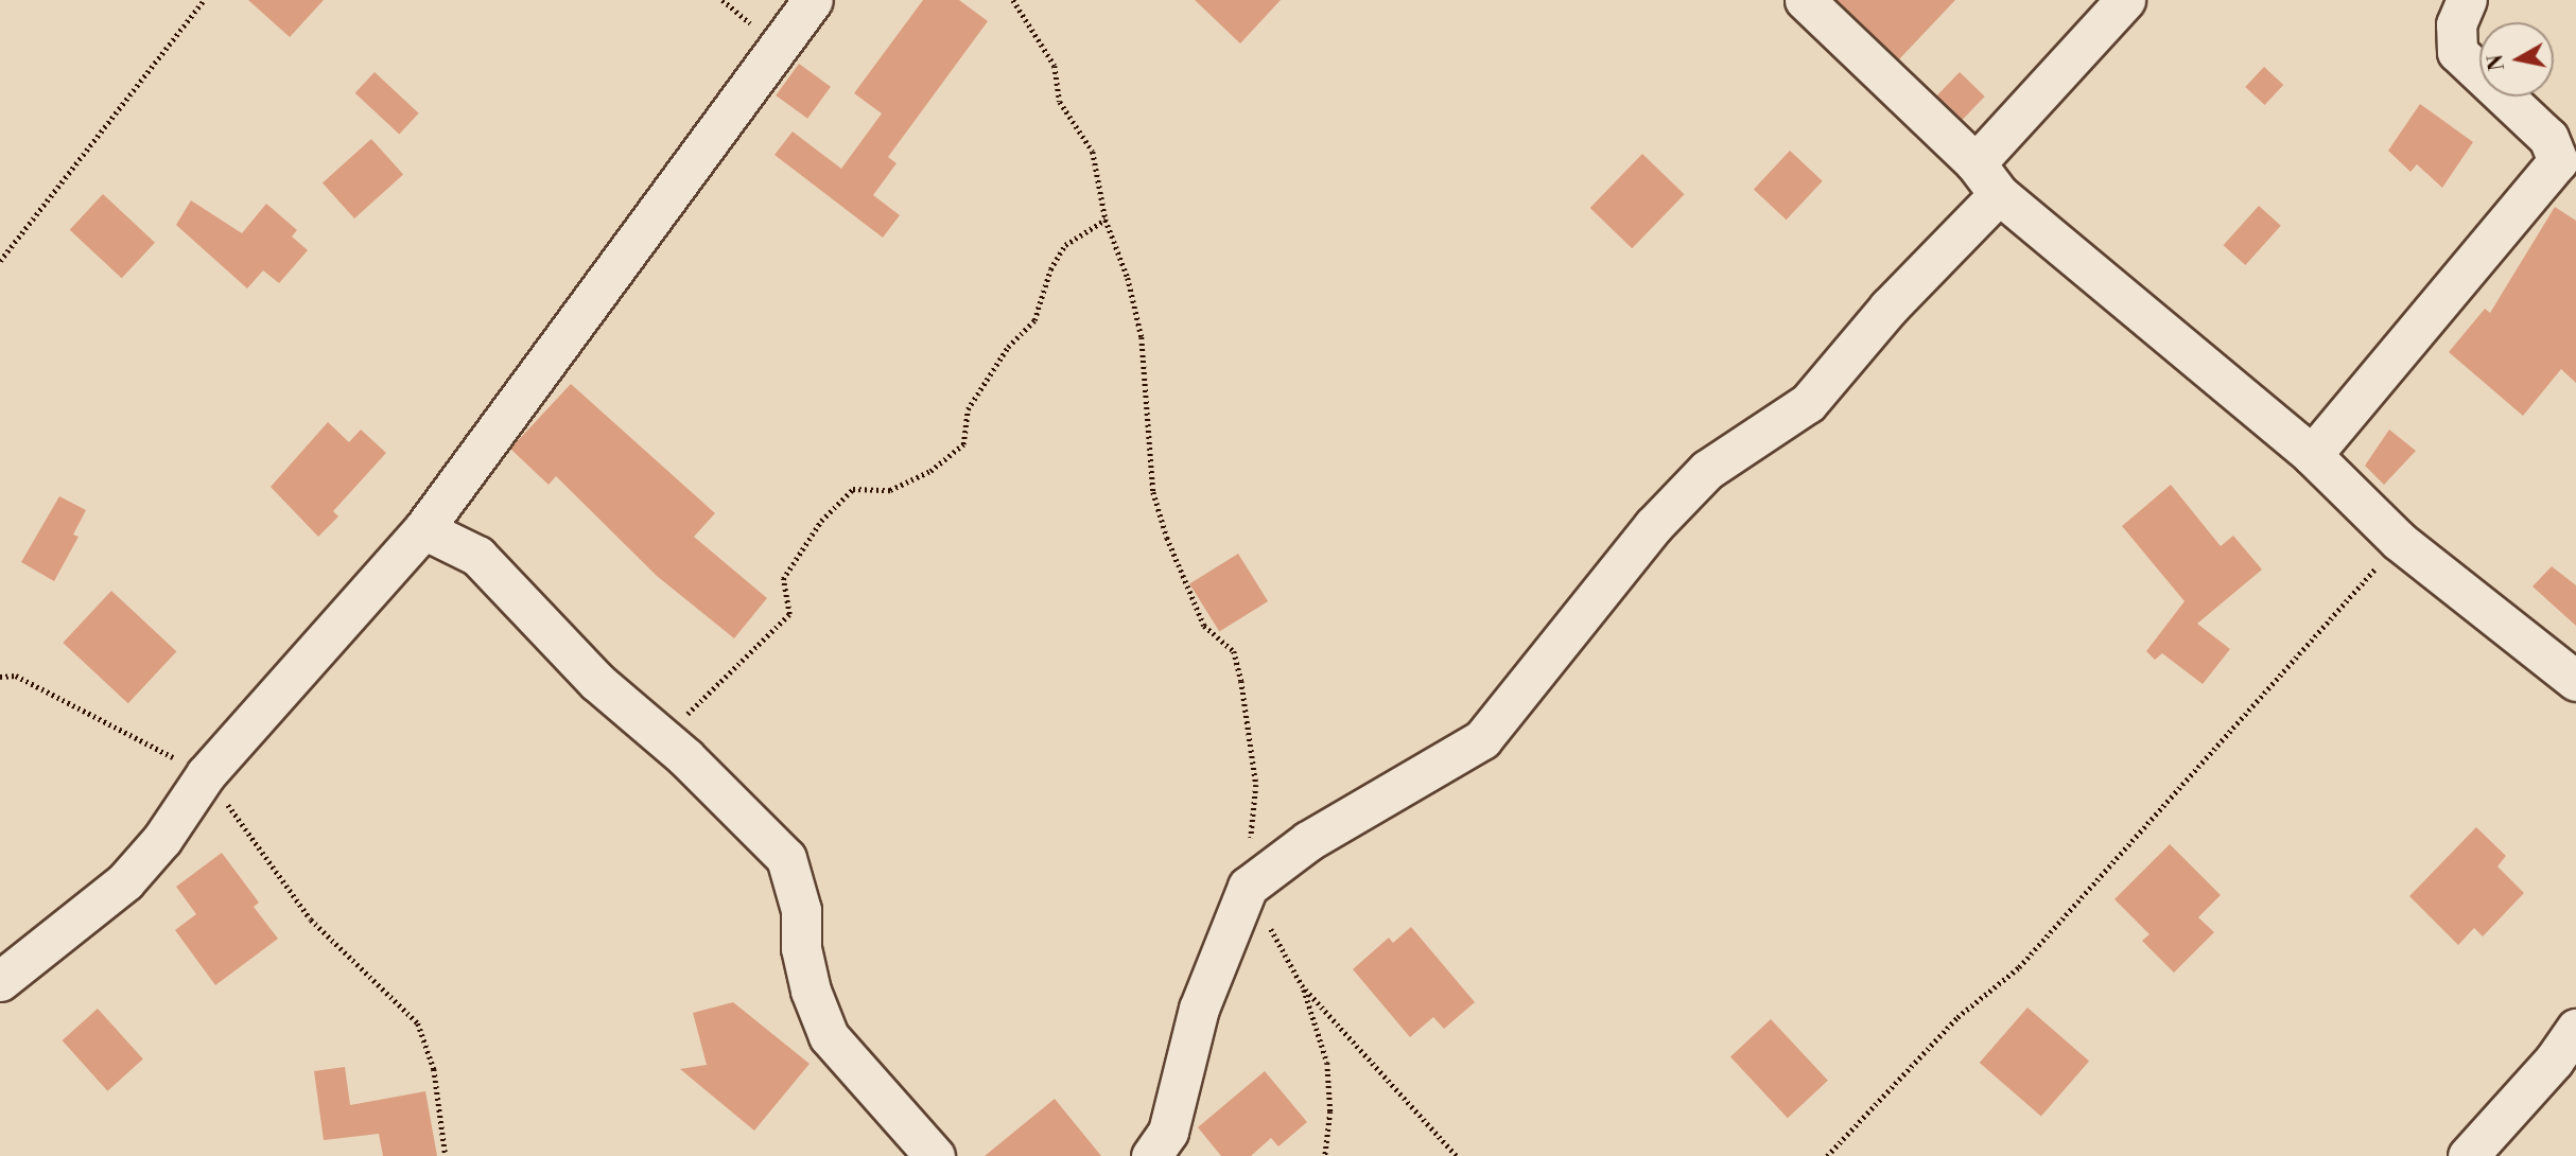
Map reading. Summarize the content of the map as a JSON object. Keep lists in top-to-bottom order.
{
  "north": "left"
}
